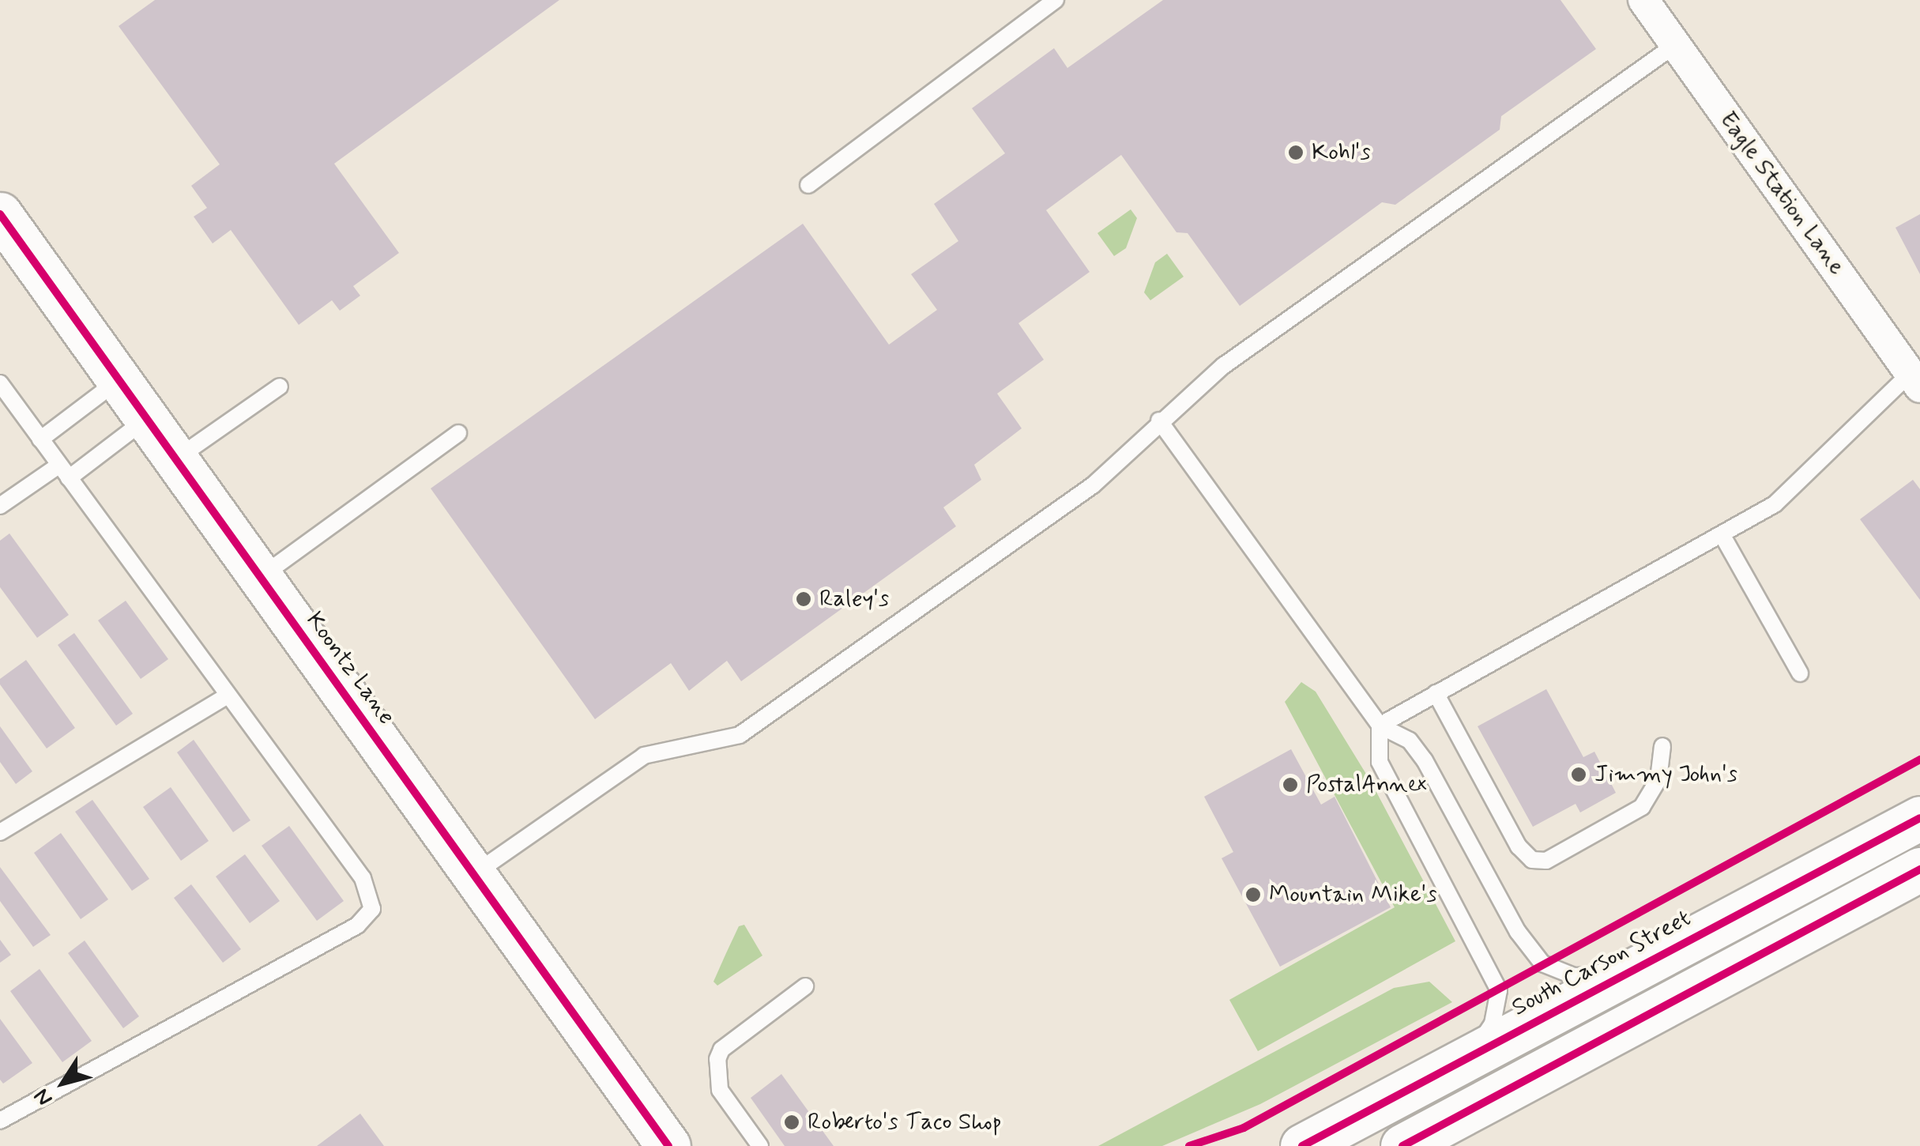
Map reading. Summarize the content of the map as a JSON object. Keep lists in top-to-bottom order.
{
  "streets": {
    "main road": ["Koontz Lane", "South Carson Street"],
    "street": ["Eagle Station Lane"]
  },
  "places": [
    "Kohl's",
    "Raley's",
    "Jimmy John's",
    "PostalAnnex",
    "Mountain Mike's",
    "Roberto's Taco Shop"
  ],
  "north": "bottom left"
}
